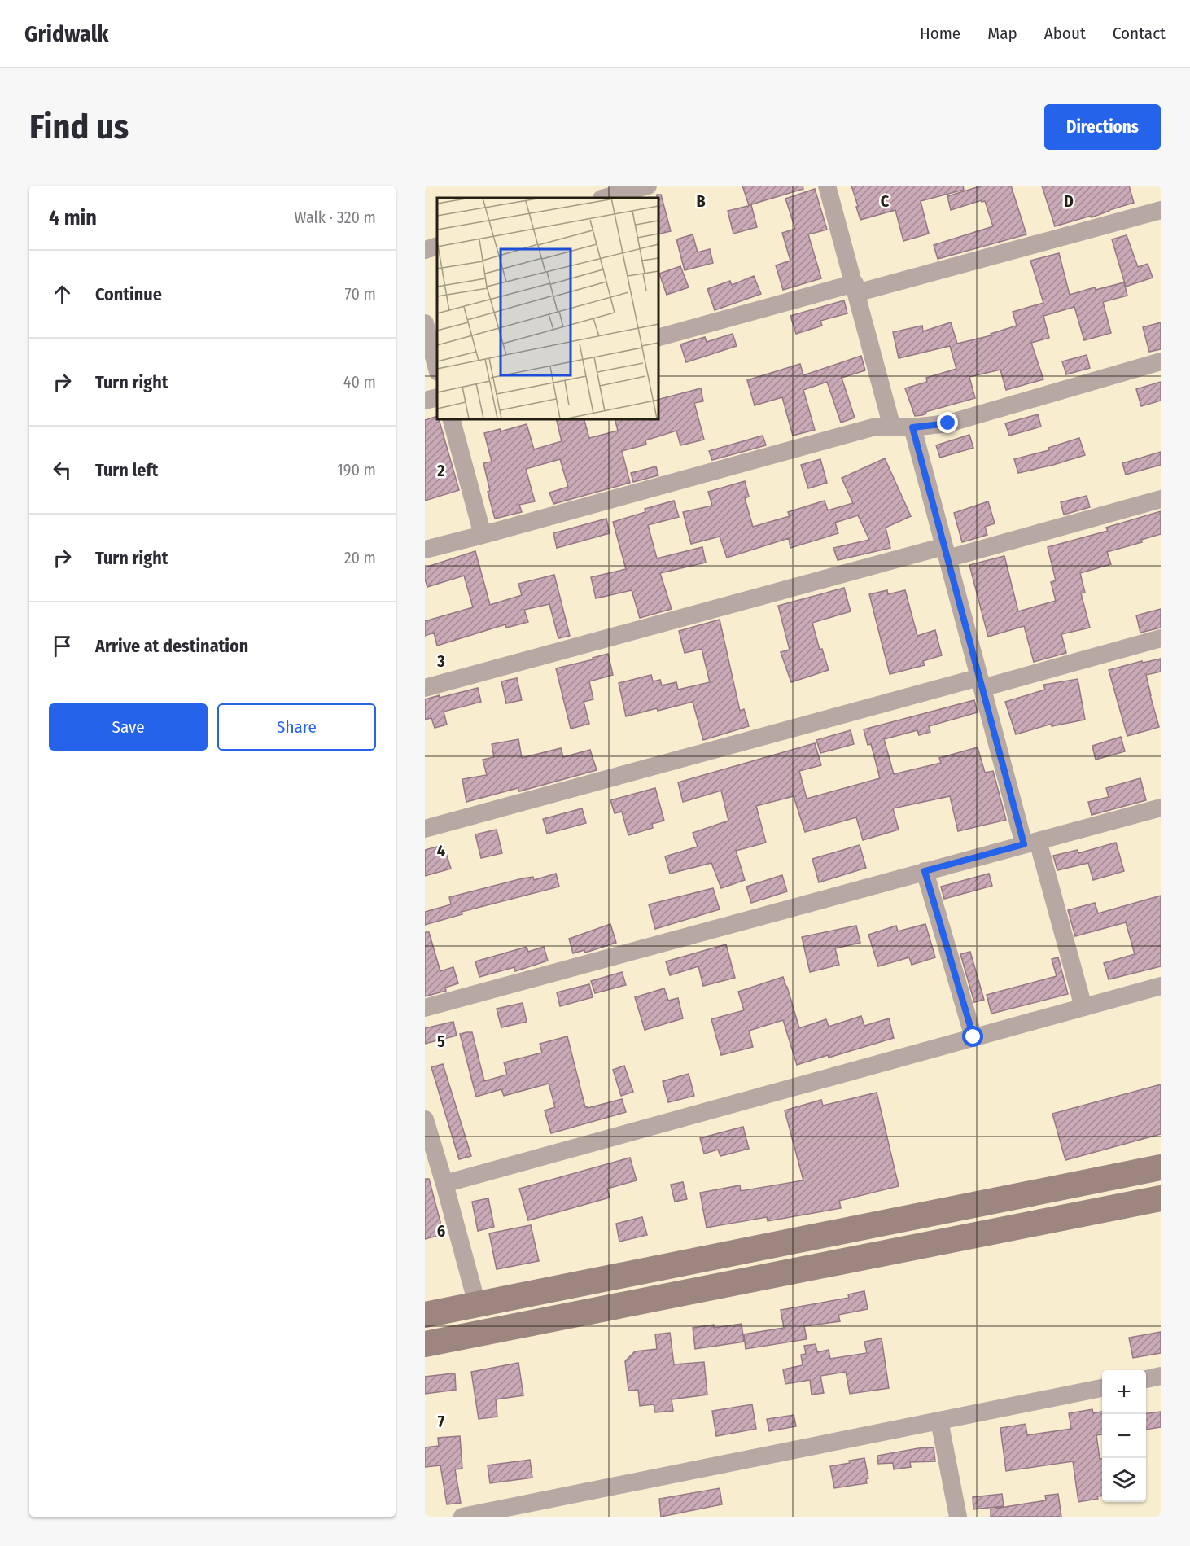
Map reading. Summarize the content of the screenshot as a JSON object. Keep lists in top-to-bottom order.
{
  "page": {
    "header": "Gridwalk",
    "nav": [
      "Home",
      "Map",
      "About",
      "Contact"
    ],
    "buttons": [
      "Directions",
      ["Save", "Share"]
    ],
    "title": "Find us",
    "heading": ["4 min", "Walk · 320 m"],
    "list": [
      ["Continue", "70 m"],
      ["Turn right", "40 m"],
      ["Turn left", "190 m"],
      ["Turn right", "20 m"],
      "Arrive at destination"
    ],
    "map_buttons": ["+", "−"]
  },
  "grid": {
    "columns": ["B", "C", "D"],
    "rows": [
      "2",
      "3",
      "4",
      "5",
      "6",
      "7"
    ]
  }
}
